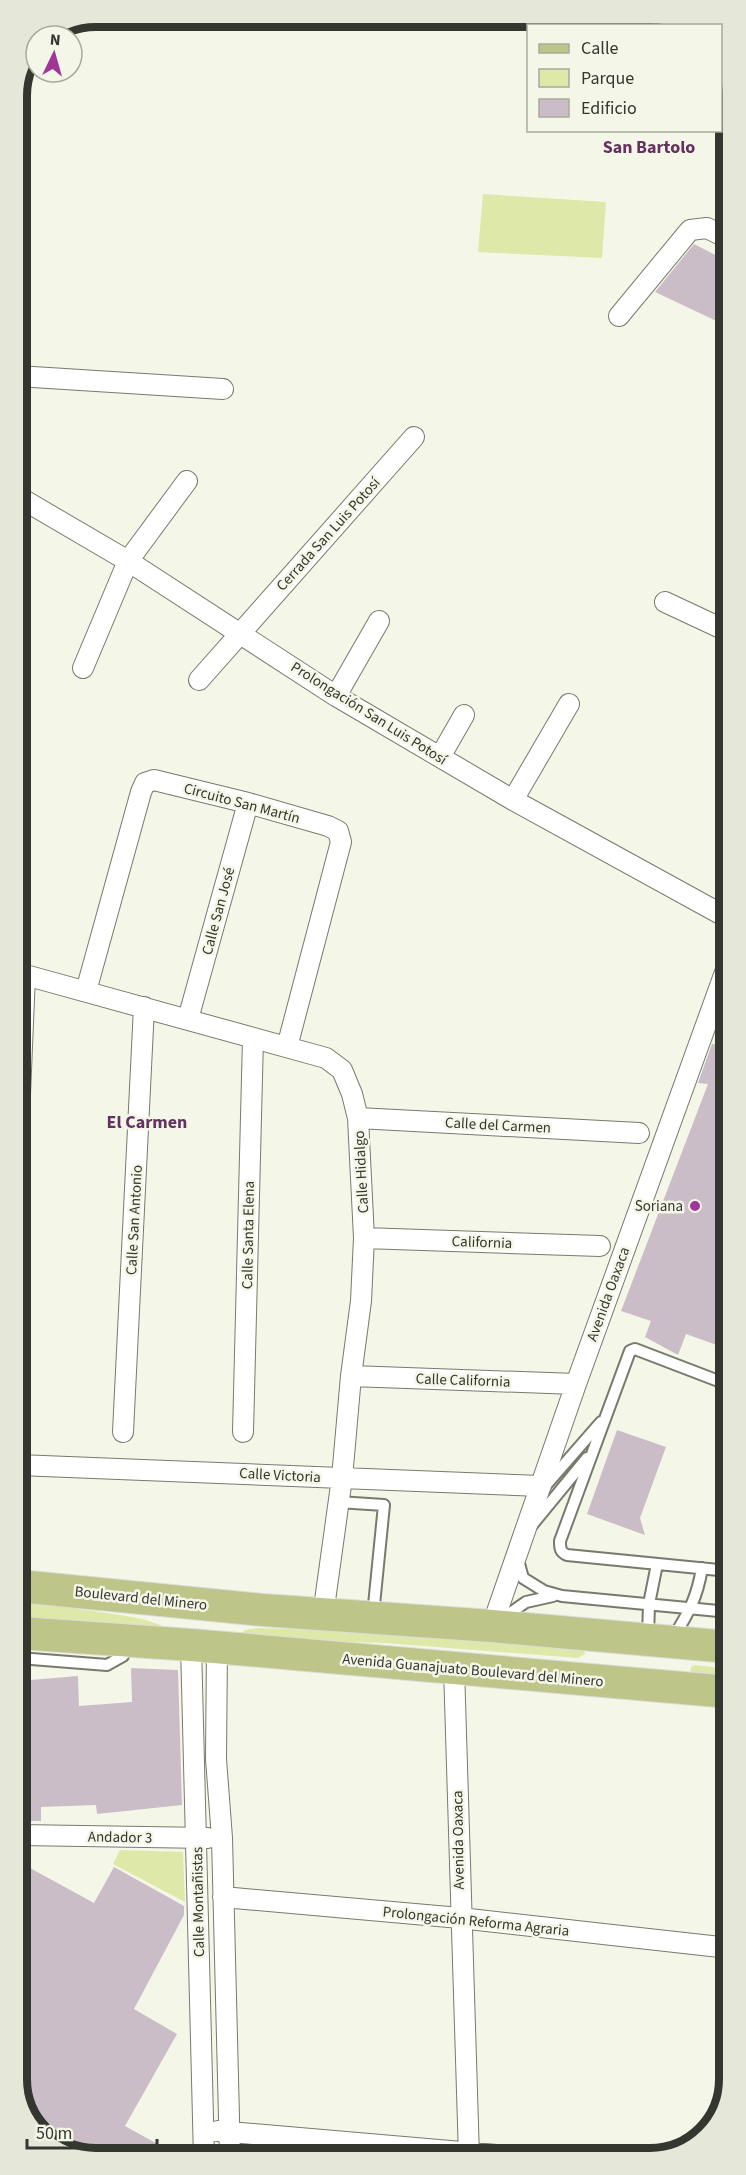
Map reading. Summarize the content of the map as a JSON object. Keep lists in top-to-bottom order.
{
  "streets": {
    "main road": ["Boulevard del Minero", "Avenida Guanajuato Boulevard del Minero"],
    "street": [
      "Cerrada San Luis Potosí",
      "Prolongación San Luis Potosí",
      "Circuito San Martín",
      "Calle San José",
      "Calle del Carmen",
      "Calle Hidalgo",
      "Calle San Antonio",
      "Calle Santa Elena",
      "California",
      "Avenida Oaxaca",
      "Calle California",
      "Calle Victoria",
      "Andador 3",
      "Calle Montañistas",
      "Prolongación Reforma Agraria"
    ]
  },
  "crossings": [
    ["Cerrada San Luis Potosí", "Prolongación San Luis Potosí"],
    ["Circuito San Martín", "Calle San José"],
    ["Circuito San Martín", "Calle Hidalgo"],
    ["Calle San José", "Calle Hidalgo"],
    ["Calle del Carmen", "Calle Hidalgo"],
    ["Calle Hidalgo", "Calle San Antonio"],
    ["Calle Hidalgo", "Calle Santa Elena"],
    ["Calle Hidalgo", "California"],
    ["Calle Hidalgo", "Calle California"],
    ["Calle Hidalgo", "Calle Victoria"],
    ["Calle Hidalgo", "Avenida Guanajuato Boulevard del Minero"],
    ["Avenida Oaxaca", "Calle California"],
    ["Avenida Oaxaca", "Calle Victoria"],
    ["Avenida Oaxaca", "Avenida Guanajuato Boulevard del Minero"],
    ["Avenida Oaxaca", "Prolongación Reforma Agraria"],
    ["Boulevard del Minero", "Avenida Guanajuato Boulevard del Minero"],
    ["Avenida Guanajuato Boulevard del Minero", "Calle Montañistas"],
    ["Andador 3", "Calle Montañistas"],
    ["Calle Montañistas", "Prolongación Reforma Agraria"]
  ],
  "districts": ["San Bartolo", "El Carmen"],
  "places": ["Soriana"],
  "legend": ["Calle", "Parque", "Edificio"],
  "scale_bar": "50 m",
  "north": "top"
}
